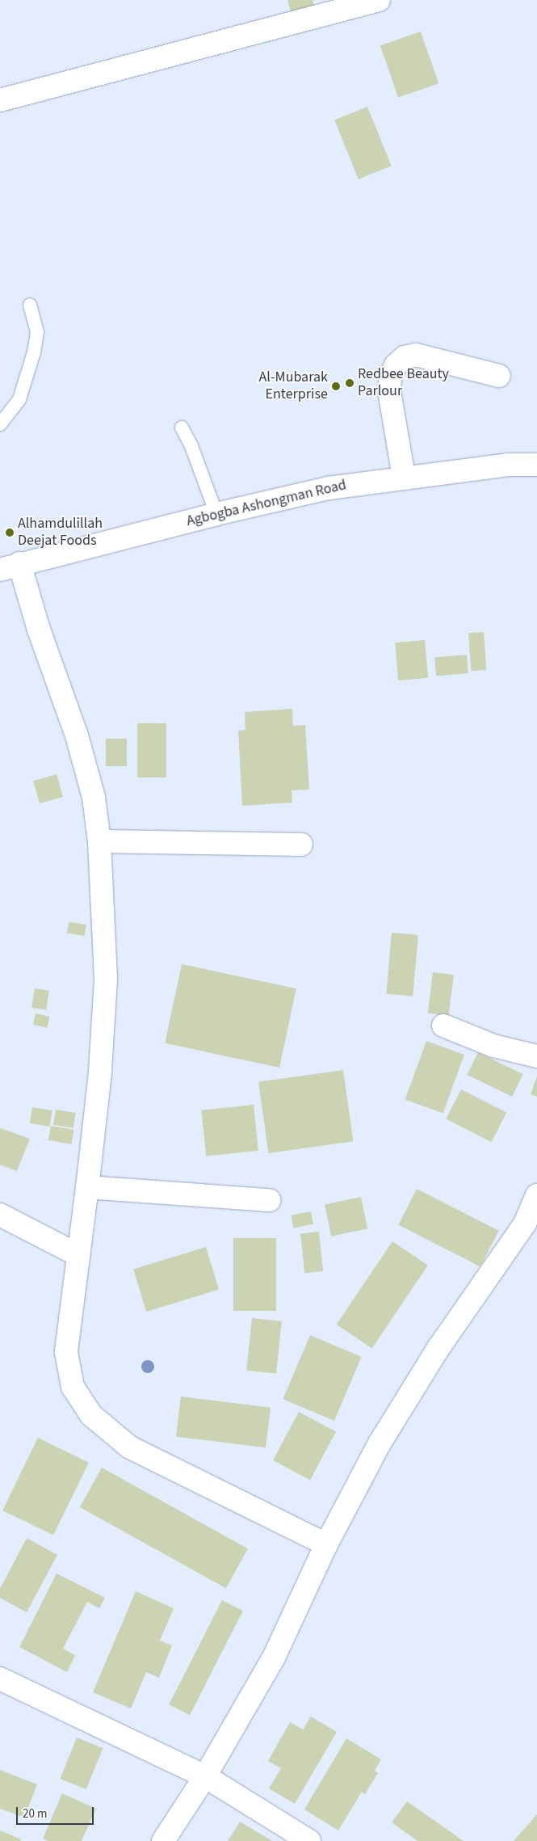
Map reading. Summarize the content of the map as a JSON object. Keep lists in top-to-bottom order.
{
  "streets": {
    "street": ["Agbogba Ashongman Road"]
  },
  "places": ["Redbee Beauty Parlour", "Al-Mubarak Enterprise", "Alhamdulillah Deejat Foods"],
  "scale_bar": "20 m"
}
